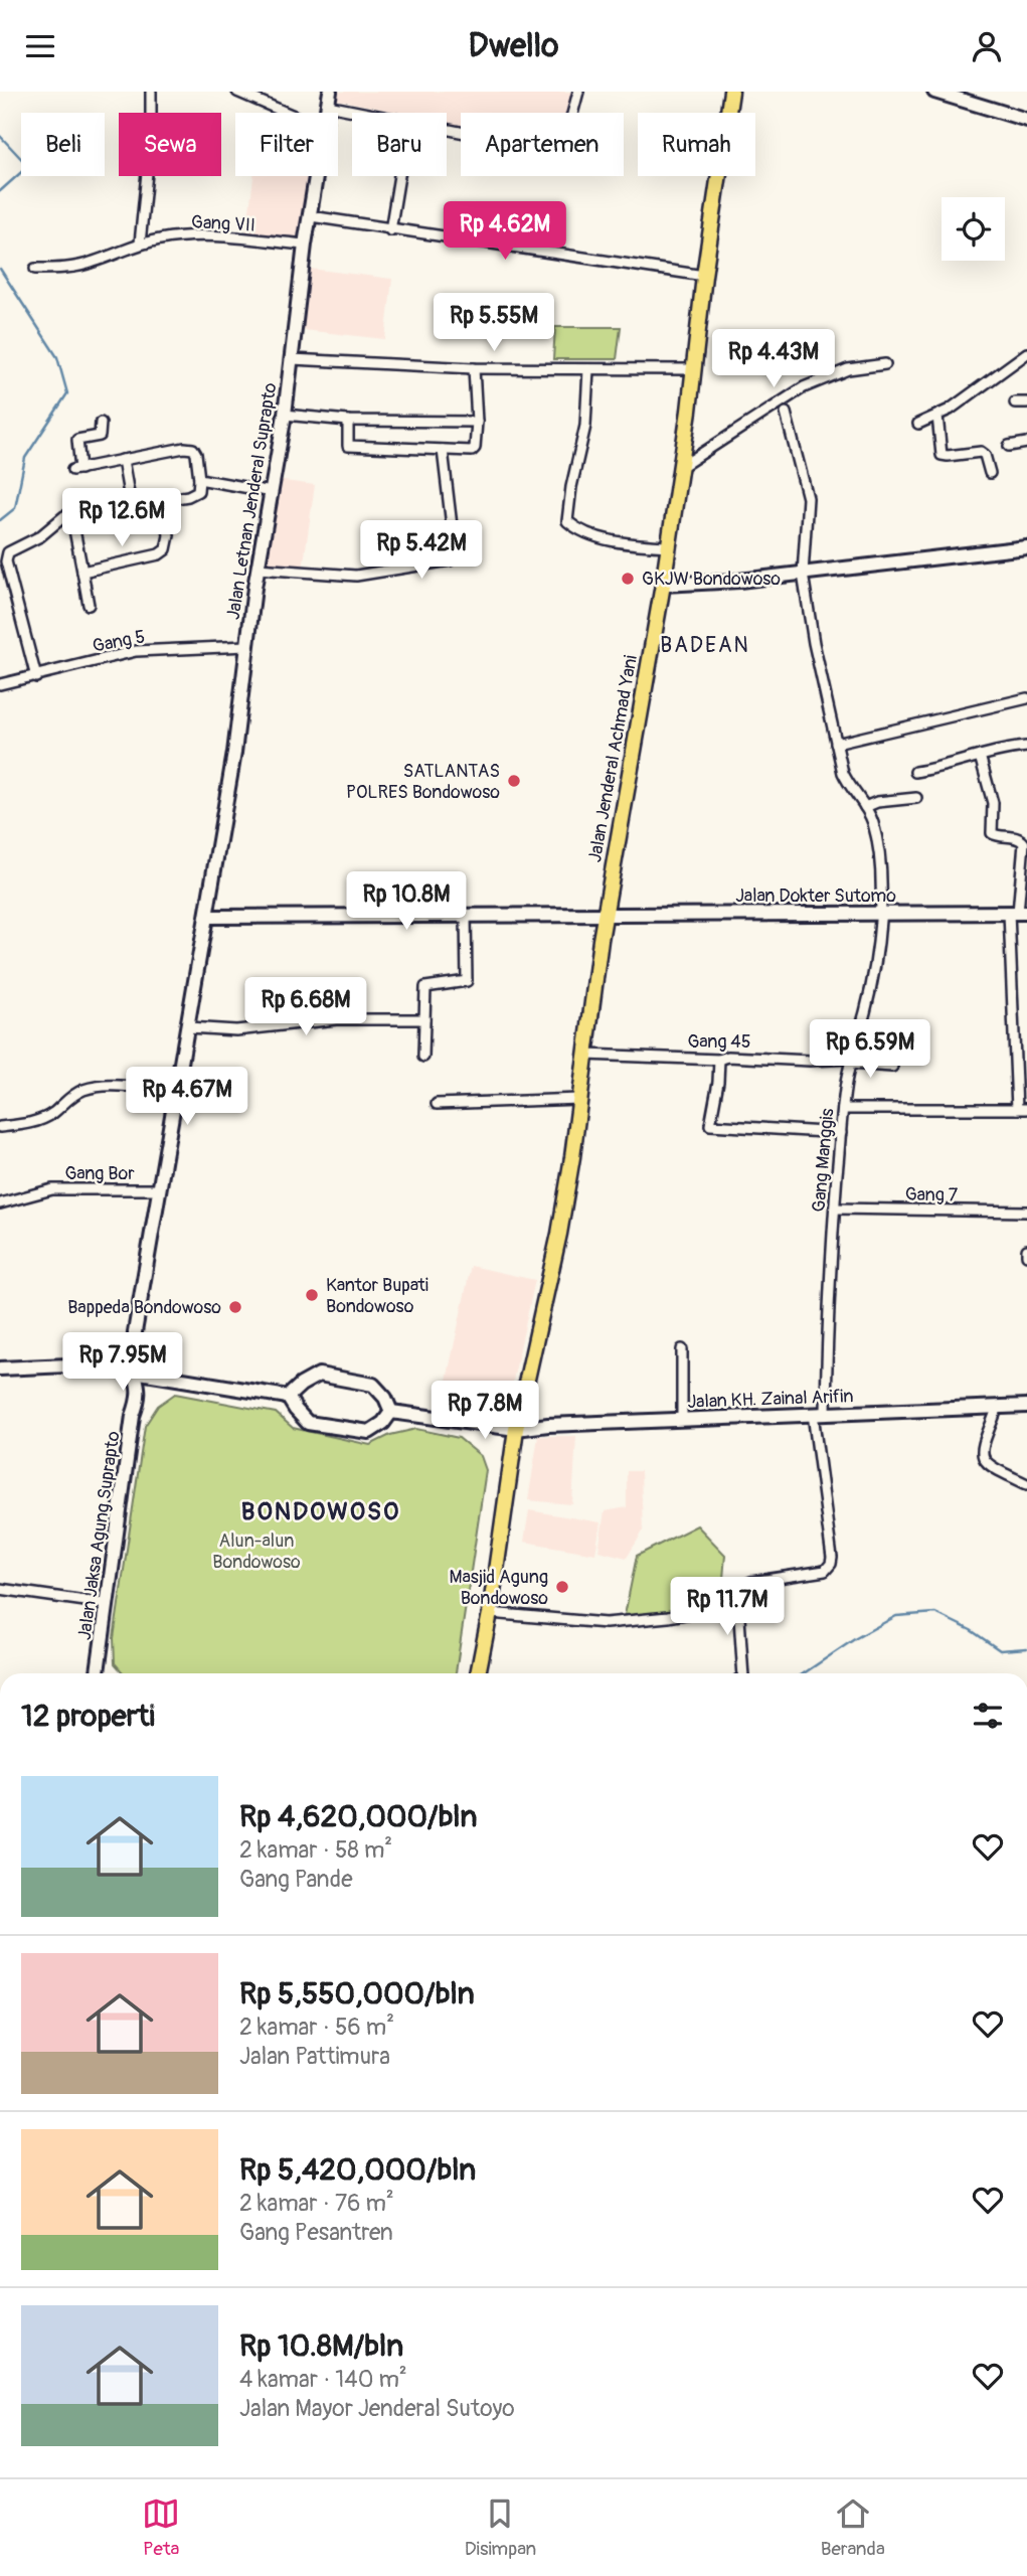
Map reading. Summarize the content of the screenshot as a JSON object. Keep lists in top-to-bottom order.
{
  "streets": {
    "main road": ["Jalan Jenderal Achmad Yani"],
    "street": [
      "Gang VII",
      "Jalan Letnan Jenderal Suprapto",
      "Gang 5",
      "Jalan Dokter Sutomo",
      "Gang 45",
      "Gang Manggis",
      "Gang Bor",
      "Gang 7",
      "Jalan KH. Zainal Arifin",
      "Jalan Jaksa Agung Suprapto"
    ]
  },
  "crossings": [
    ["Gang VII", "Jalan Letnan Jenderal Suprapto"],
    ["Jalan Letnan Jenderal Suprapto", "Gang 5"],
    ["Jalan Letnan Jenderal Suprapto", "Jalan Dokter Sutomo"],
    ["Jalan Letnan Jenderal Suprapto", "Gang Bor"],
    ["Jalan Letnan Jenderal Suprapto", "Jalan Jaksa Agung Suprapto"],
    ["Jalan Jenderal Achmad Yani", "Jalan Dokter Sutomo"],
    ["Jalan Jenderal Achmad Yani", "Gang 45"],
    ["Jalan Jenderal Achmad Yani", "Jalan KH. Zainal Arifin"],
    ["Jalan Dokter Sutomo", "Gang Manggis"],
    ["Gang 45", "Gang Manggis"],
    ["Gang Manggis", "Gang 7"],
    ["Gang Manggis", "Jalan KH. Zainal Arifin"],
    ["Gang Bor", "Jalan Jaksa Agung Suprapto"]
  ],
  "districts": ["BADEAN", "BONDOWOSO"],
  "parks": ["Alun-alun Bondowoso"],
  "places": [
    "GKJW Bondowoso",
    "SATLANTAS POLRES Bondowoso",
    "Kantor Bupati Bondowoso",
    "Bappeda Bondowoso",
    "Masjid Agung Bondowoso"
  ],
  "page": {
    "header": "Dwello",
    "chip": [
      "Beli",
      "Sewa",
      "Filter",
      "Baru",
      "Apartemen",
      "Rumah"
    ],
    "price": [
      "Rp 4.62M",
      "Rp 5.55M",
      "Rp 4.43M",
      "Rp 12.6M",
      "Rp 5.42M",
      "Rp 10.8M",
      "Rp 6.68M",
      "Rp 6.59M",
      "Rp 4.67M",
      "Rp 7.95M",
      "Rp 7.8M",
      "Rp 11.7M"
    ],
    "heading": "12 properti",
    "list": [
      {
        "name": "Rp 4,620,000/bln",
        "note": "2 kamar · 58 m² · Gang Pande"
      },
      {
        "name": "Rp 5,550,000/bln",
        "note": "2 kamar · 56 m² · Jalan Pattimura"
      },
      {
        "name": "Rp 5,420,000/bln",
        "note": "2 kamar · 76 m² · Gang Pesantren"
      },
      {
        "name": "Rp 10.8M/bln",
        "note": "4 kamar · 140 m² · Jalan Mayor Jenderal Sutoyo"
      }
    ],
    "tabs": ["Peta", "Disimpan", "Beranda"]
  }
}
